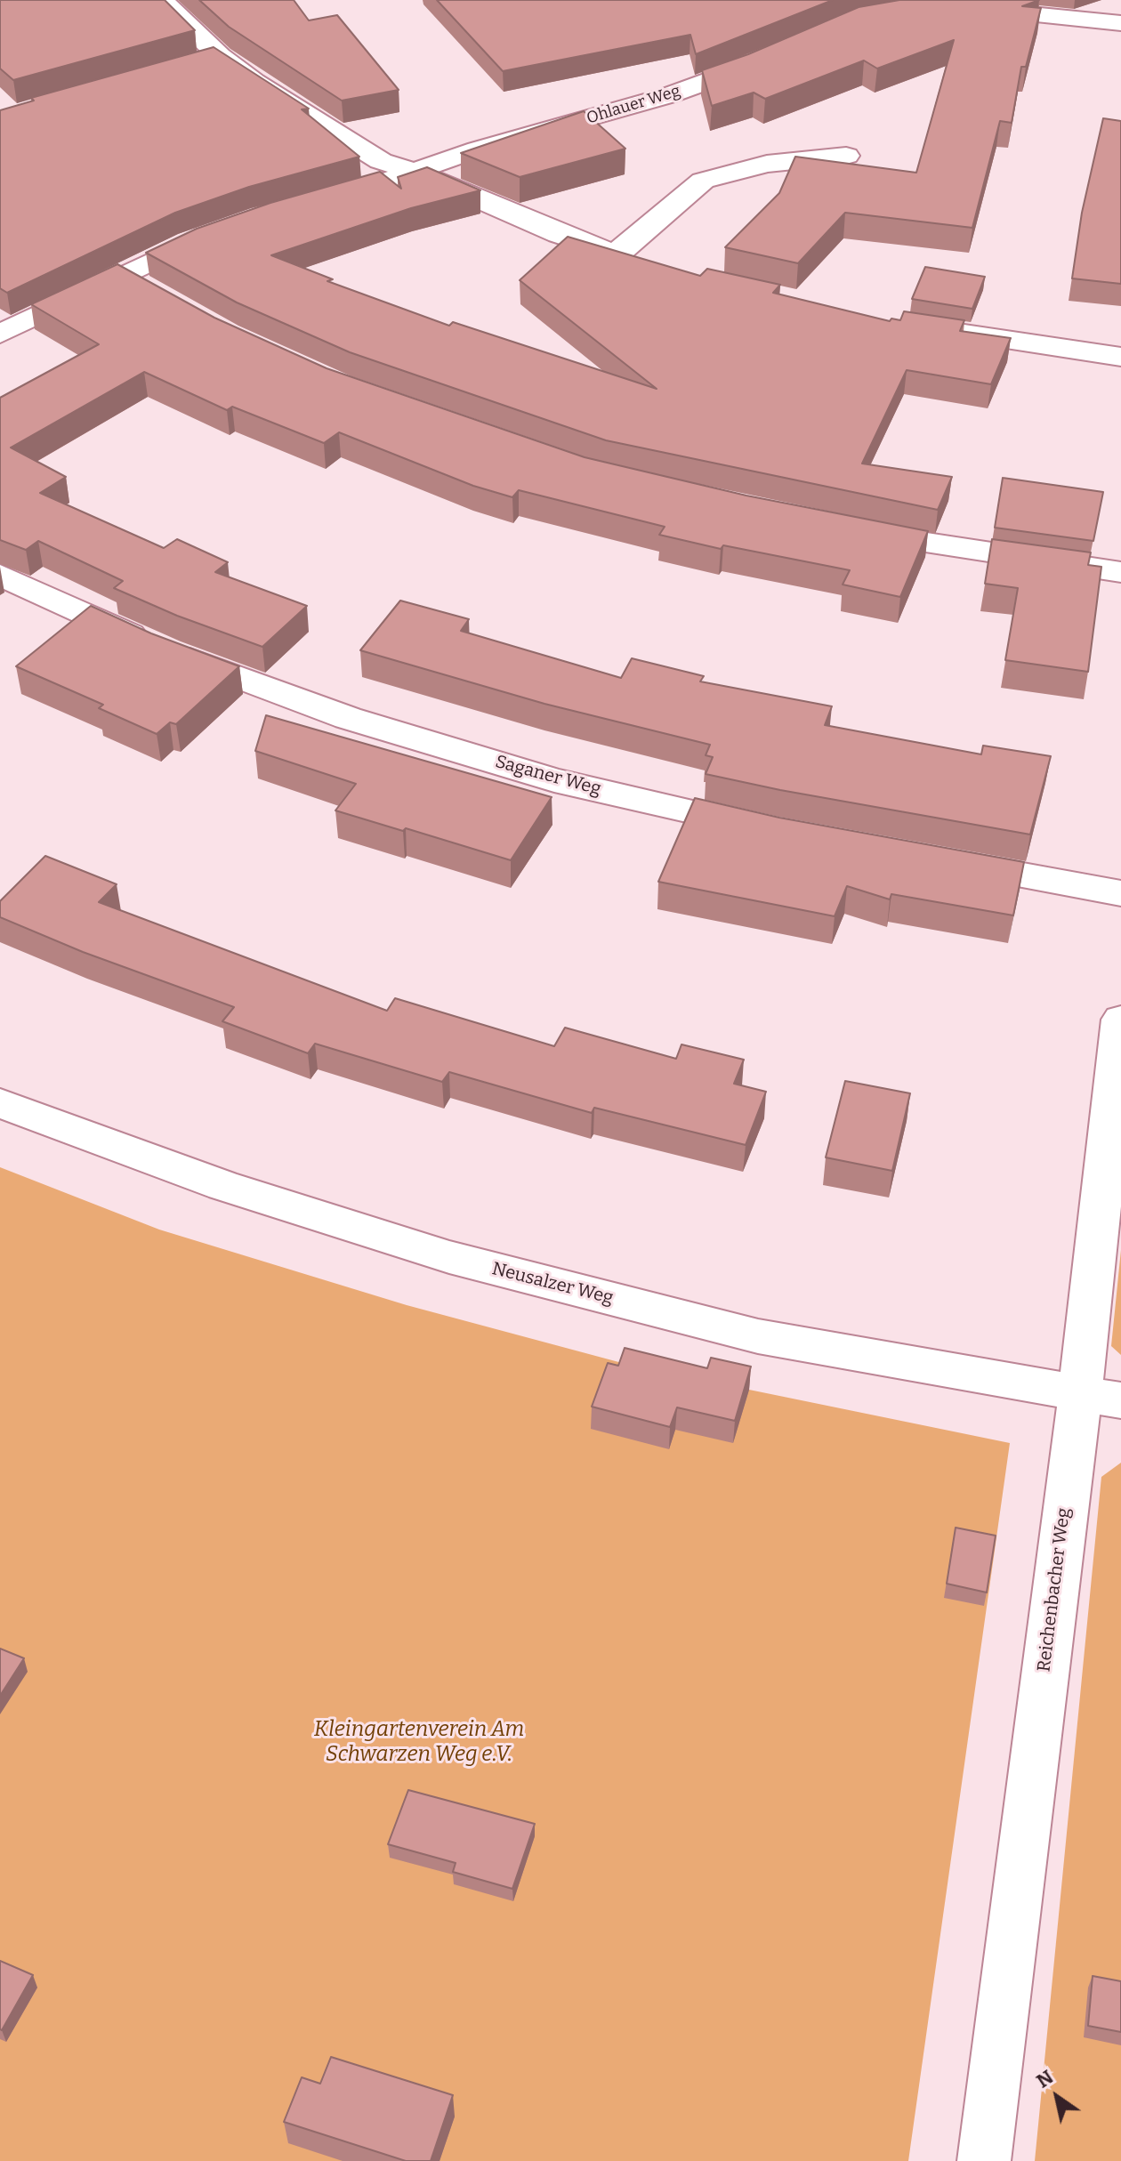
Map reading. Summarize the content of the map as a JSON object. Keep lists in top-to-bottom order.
{
  "streets": {
    "street": [
      "Ohlauer Weg",
      "Saganer Weg",
      "Neusalzer Weg",
      "Reichenbacher Weg"
    ]
  },
  "crossings": [
    ["Neusalzer Weg", "Reichenbacher Weg"]
  ],
  "parks": ["Kleingartenverein Am Schwarzen Weg e.V."],
  "north": "top left"
}
